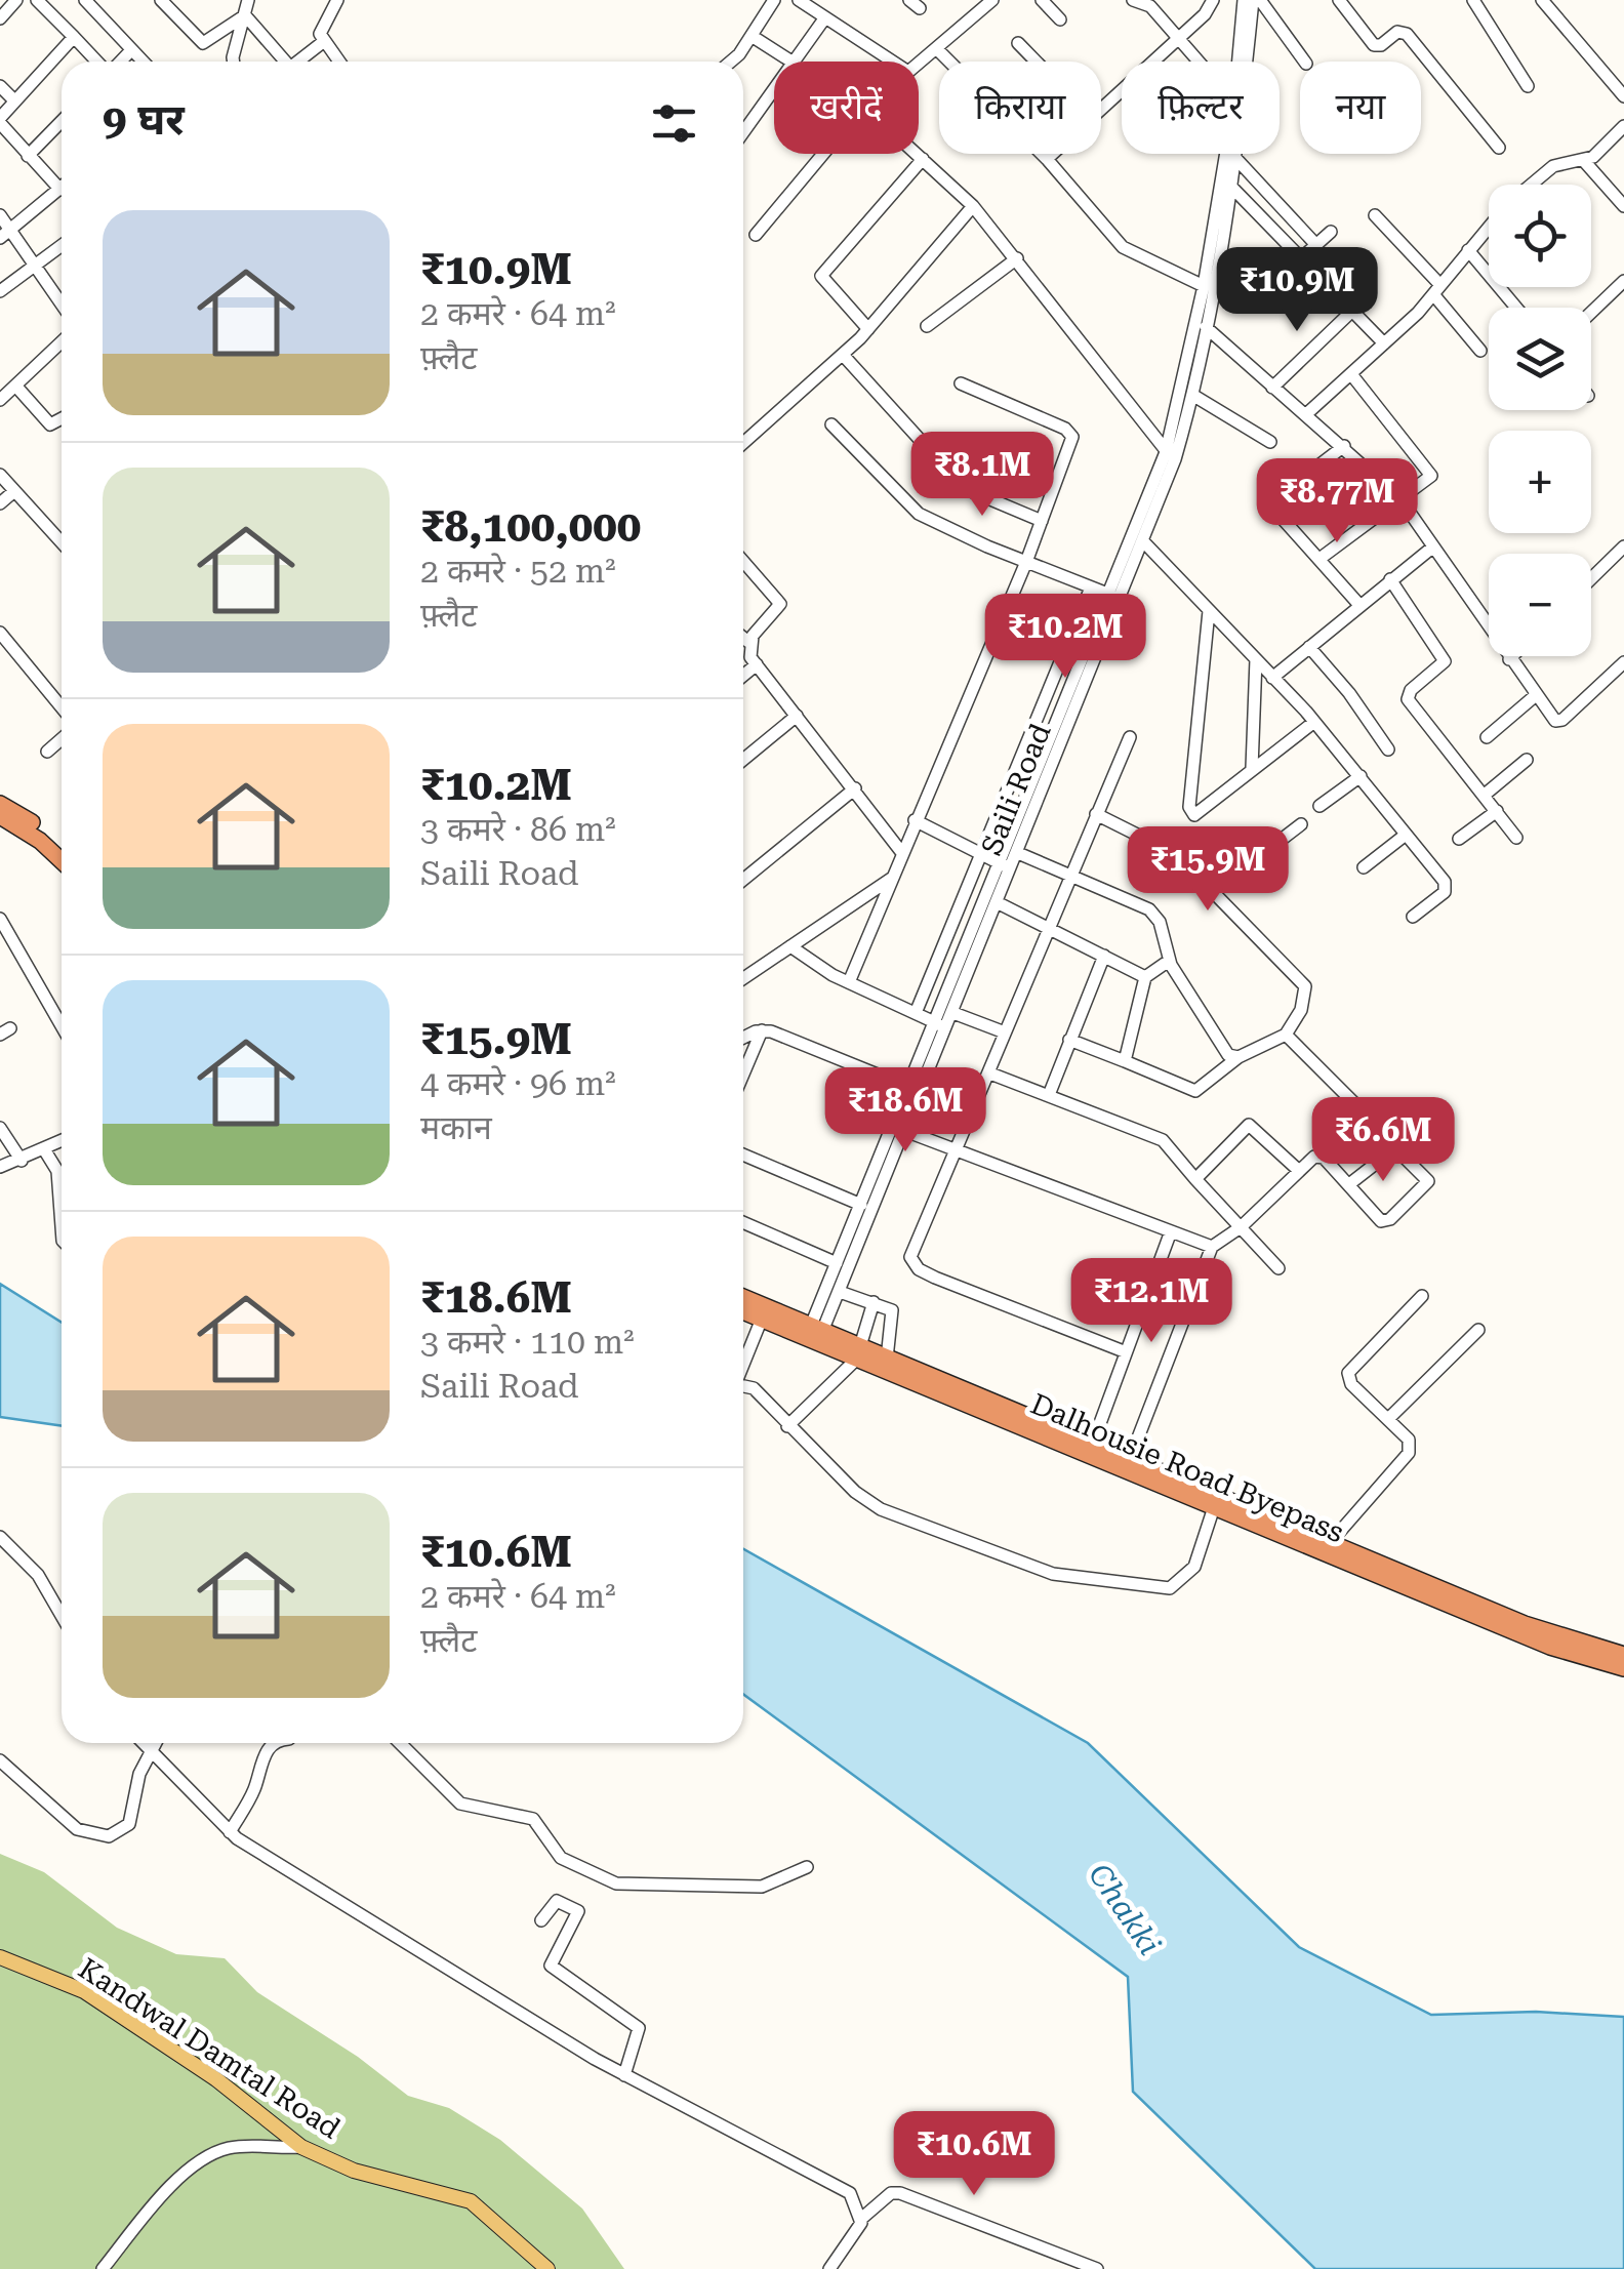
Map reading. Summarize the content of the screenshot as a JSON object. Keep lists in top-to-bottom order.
{
  "streets": {
    "highway": ["Dalhousie Road Byepass"],
    "main road": ["Kandwal Damtal Road"],
    "street": ["Saili Road"]
  },
  "crossings": [
    ["Saili Road", "Dalhousie Road Byepass"]
  ],
  "water": ["Chakki"],
  "page": {
    "chip": [
      "खरीदें",
      "किराया",
      "फ़िल्टर",
      "नया"
    ],
    "heading": "9 घर",
    "map_buttons": ["+", "−"],
    "list": [
      {
        "name": "₹10.9M",
        "note": "2 कमरे · 64 m² · फ़्लैट"
      },
      {
        "name": "₹8,100,000",
        "note": "2 कमरे · 52 m² · फ़्लैट"
      },
      {
        "name": "₹10.2M",
        "note": "3 कमरे · 86 m² · Saili Road"
      },
      {
        "name": "₹15.9M",
        "note": "4 कमरे · 96 m² · मकान"
      },
      {
        "name": "₹18.6M",
        "note": "3 कमरे · 110 m² · Saili Road"
      },
      {
        "name": "₹10.6M",
        "note": "2 कमरे · 64 m² · फ़्लैट"
      }
    ],
    "price": [
      "₹10.9M",
      "₹8.1M",
      "₹8.77M",
      "₹10.2M",
      "₹15.9M",
      "₹18.6M",
      "₹6.6M",
      "₹12.1M",
      "₹10.6M"
    ]
  }
}
